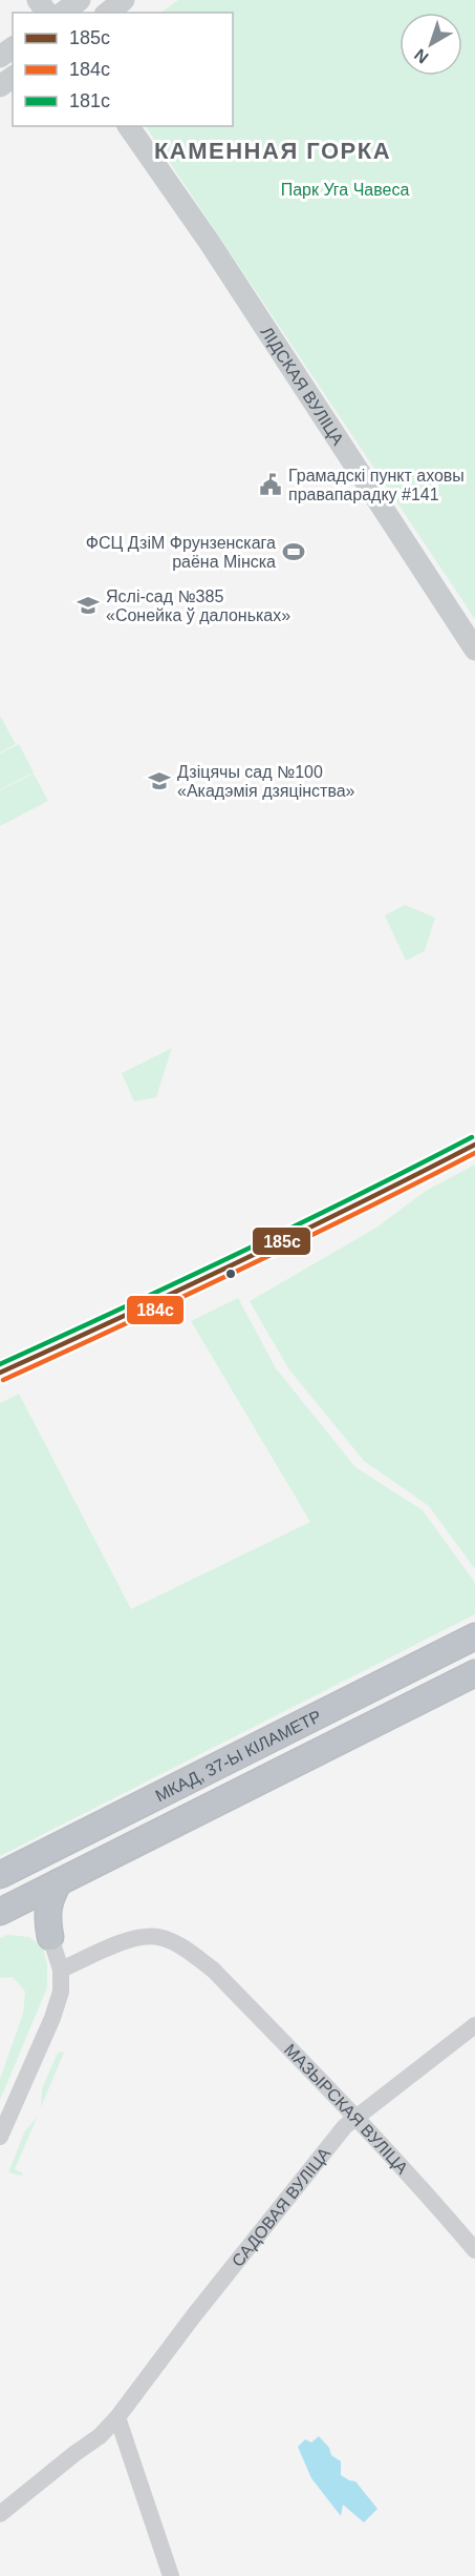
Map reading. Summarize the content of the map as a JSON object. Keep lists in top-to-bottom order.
{
  "streets": {
    "highway": ["МКАД, 37-Ы КІЛАМЕТР"],
    "main road": ["ЛІДСКАЯ ВУЛІЦА"],
    "street": ["МАЗЫРСКАЯ ВУЛІЦА", "САДОВАЯ ВУЛІЦА"]
  },
  "crossings": [
    ["МАЗЫРСКАЯ ВУЛІЦА", "САДОВАЯ ВУЛІЦА"]
  ],
  "districts": ["КАМЕННАЯ ГОРКА"],
  "parks": ["Парк Уга Чавеса"],
  "places": {
    "public building": ["Грамадскі пункт аховы правапарадку #141"],
    "sports": ["ФСЦ ДзіМ Фрунзенскага раёна Мінска"],
    "school or university": ["Яслі-сад №385 «Сонейка ў далоньках»", "Дзіцячы сад №100 «Акадэмія дзяцінства»"]
  },
  "lines": ["transit line 181с", "transit line 185с", "transit line 184с"],
  "legend": ["185с", "184с", "181с"],
  "north": "bottom left"
}
